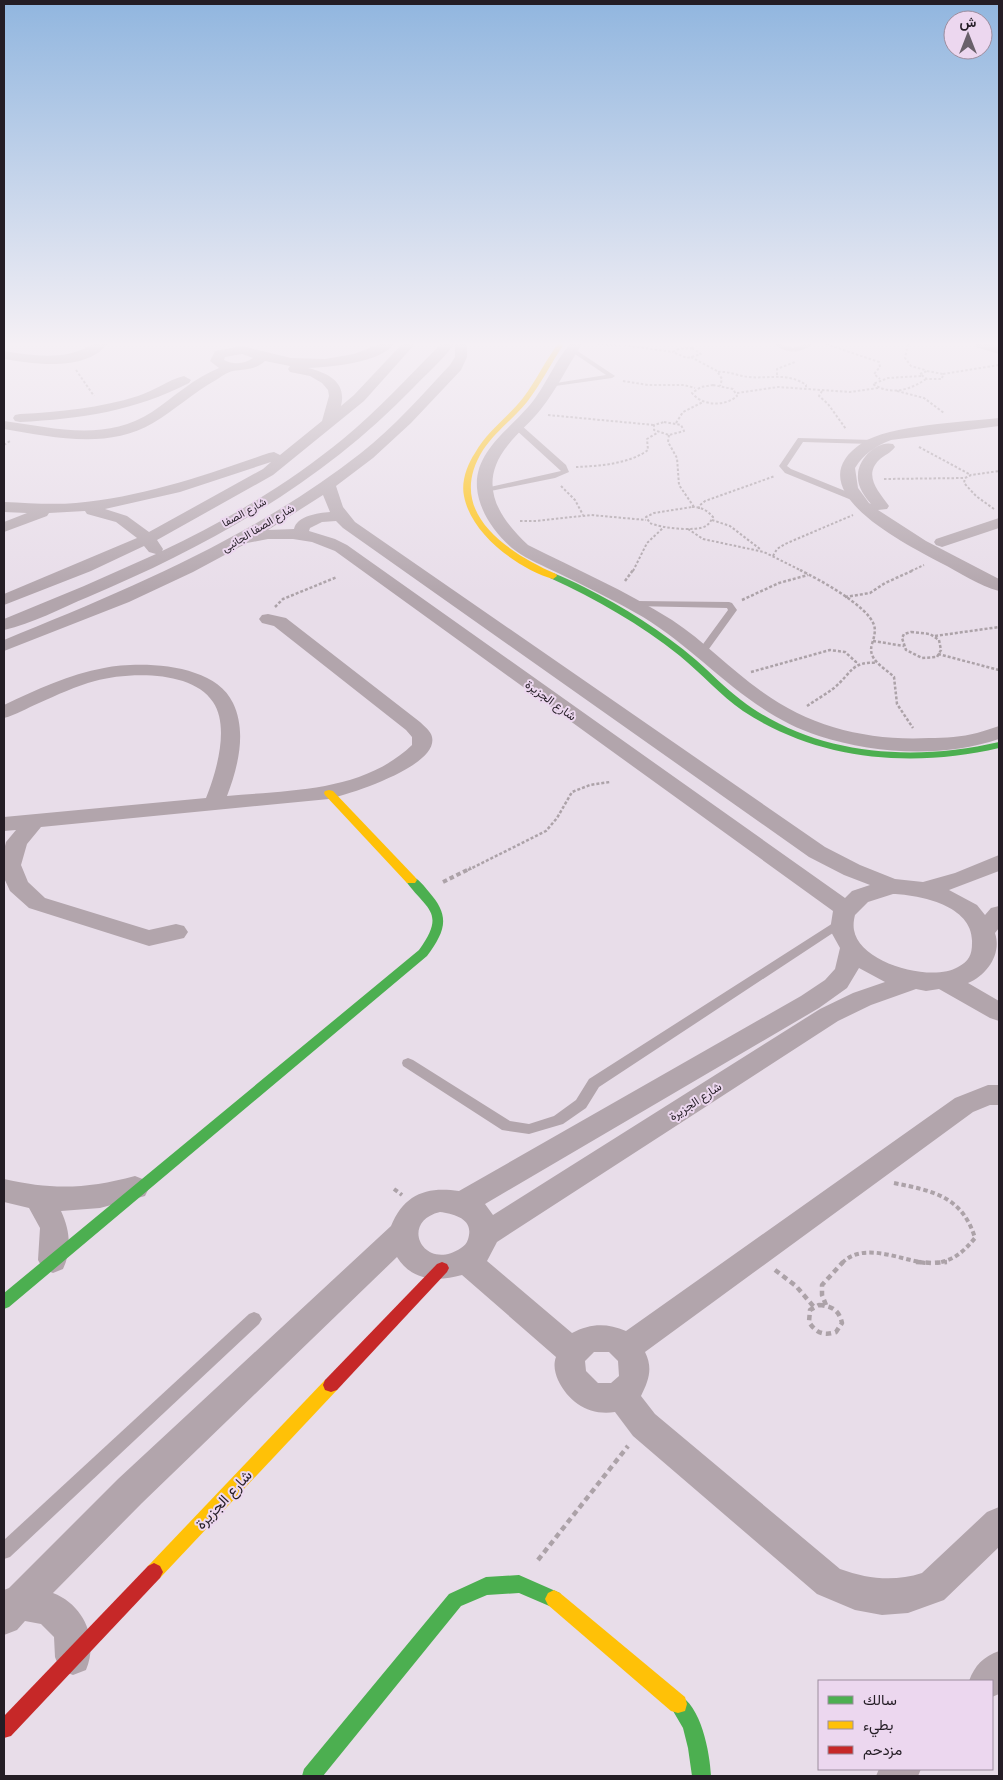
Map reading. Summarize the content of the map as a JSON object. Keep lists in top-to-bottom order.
{
  "streets": {
    "street": ["شارع الصفا", "شارع الصفا الجانبى", "شارع الجزيرة"]
  },
  "crossings": [
    ["شارع الصفا الجانبى", "شارع الجزيرة"]
  ],
  "legend": ["سالك", "بطيء", "مزدحم"],
  "north": "top"
}
